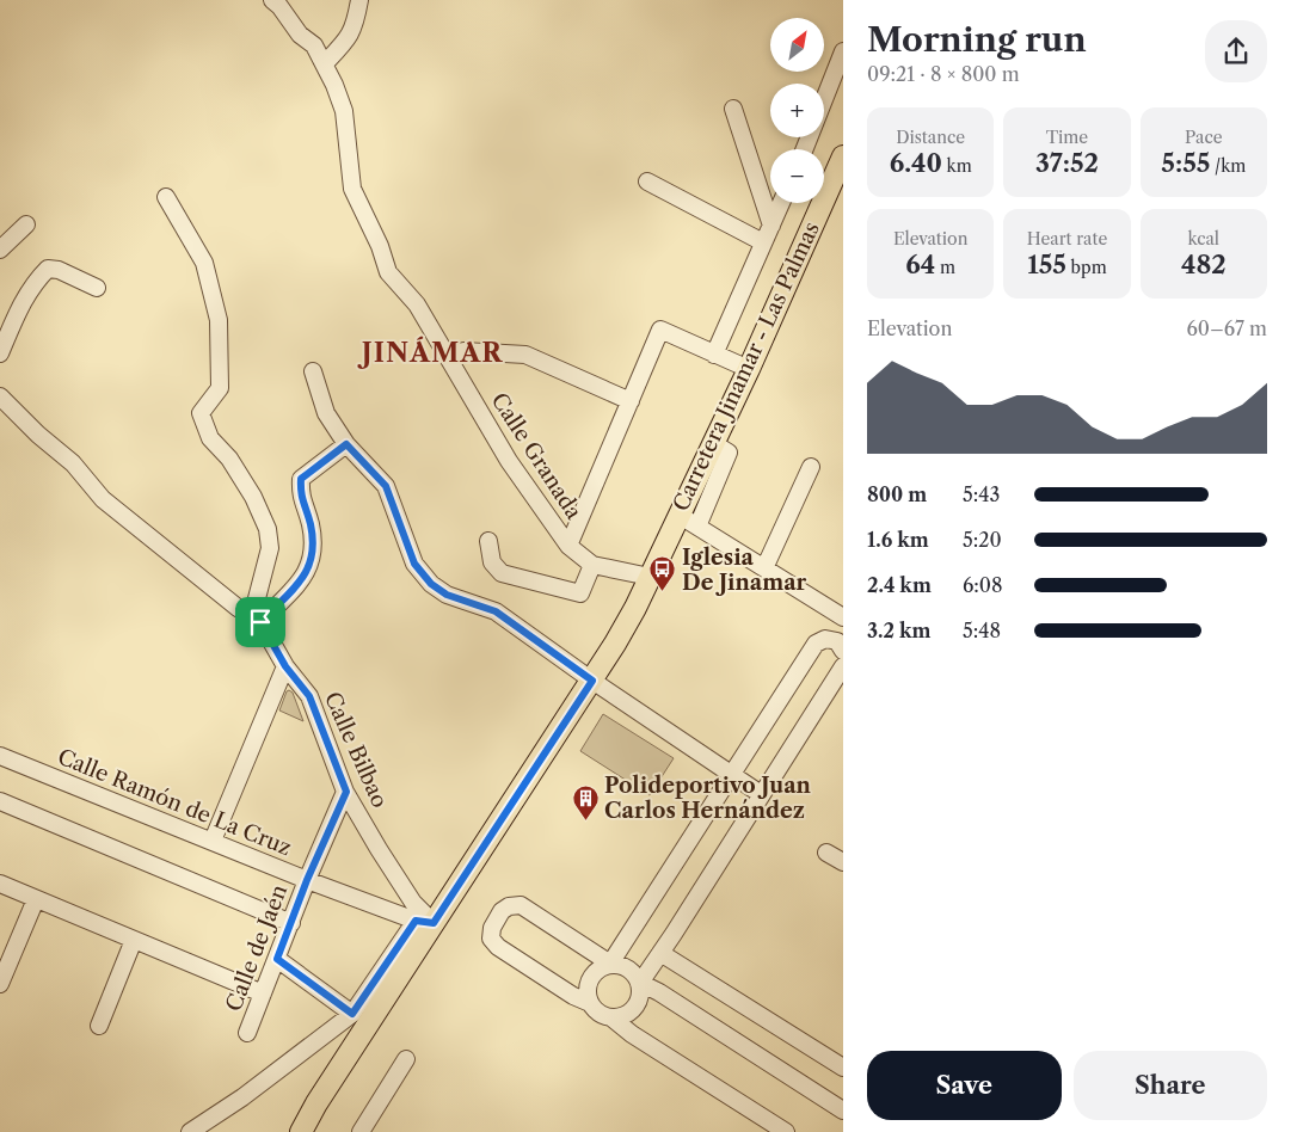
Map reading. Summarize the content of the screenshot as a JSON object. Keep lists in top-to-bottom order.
{
  "streets": {
    "main road": ["Carretera Jinamar - Las Palmas"],
    "street": [
      "Calle Granada",
      "Calle Bilbao",
      "Calle Ramón de La Cruz",
      "Calle de Jaén"
    ]
  },
  "crossings": [
    ["Carretera Jinamar - Las Palmas", "Calle Granada"],
    ["Carretera Jinamar - Las Palmas", "Calle Bilbao"],
    ["Carretera Jinamar - Las Palmas", "Calle Ramón de La Cruz"],
    ["Calle Bilbao", "Calle Ramón de La Cruz"],
    ["Calle Bilbao", "Calle de Jaén"],
    ["Calle Ramón de La Cruz", "Calle de Jaén"]
  ],
  "districts": ["JINÁMAR"],
  "places": {
    "bus stop": ["Iglesia De Jinamar"],
    "building": ["Polideportivo Juan Carlos Hernández"]
  },
  "north": "top right",
  "page": {
    "heading": ["Morning run", "09:21 · 8 × 800 m"],
    "map_buttons": ["+", "−"],
    "stats": [
      ["Distance", "6.40 km"],
      ["Time", "37:52"],
      ["Pace", "5:55 /km"],
      ["Elevation", "64 m"],
      ["Heart rate", "155 bpm"],
      ["kcal", "482"]
    ],
    "chart": ["Elevation", "60–67 m"],
    "list": [
      {
        "name": "800 m",
        "note": "5:43"
      },
      {
        "name": "1.6 km",
        "note": "5:20"
      },
      {
        "name": "2.4 km",
        "note": "6:08"
      },
      {
        "name": "3.2 km",
        "note": "5:48"
      }
    ],
    "buttons": ["Save", "Share"]
  }
}
